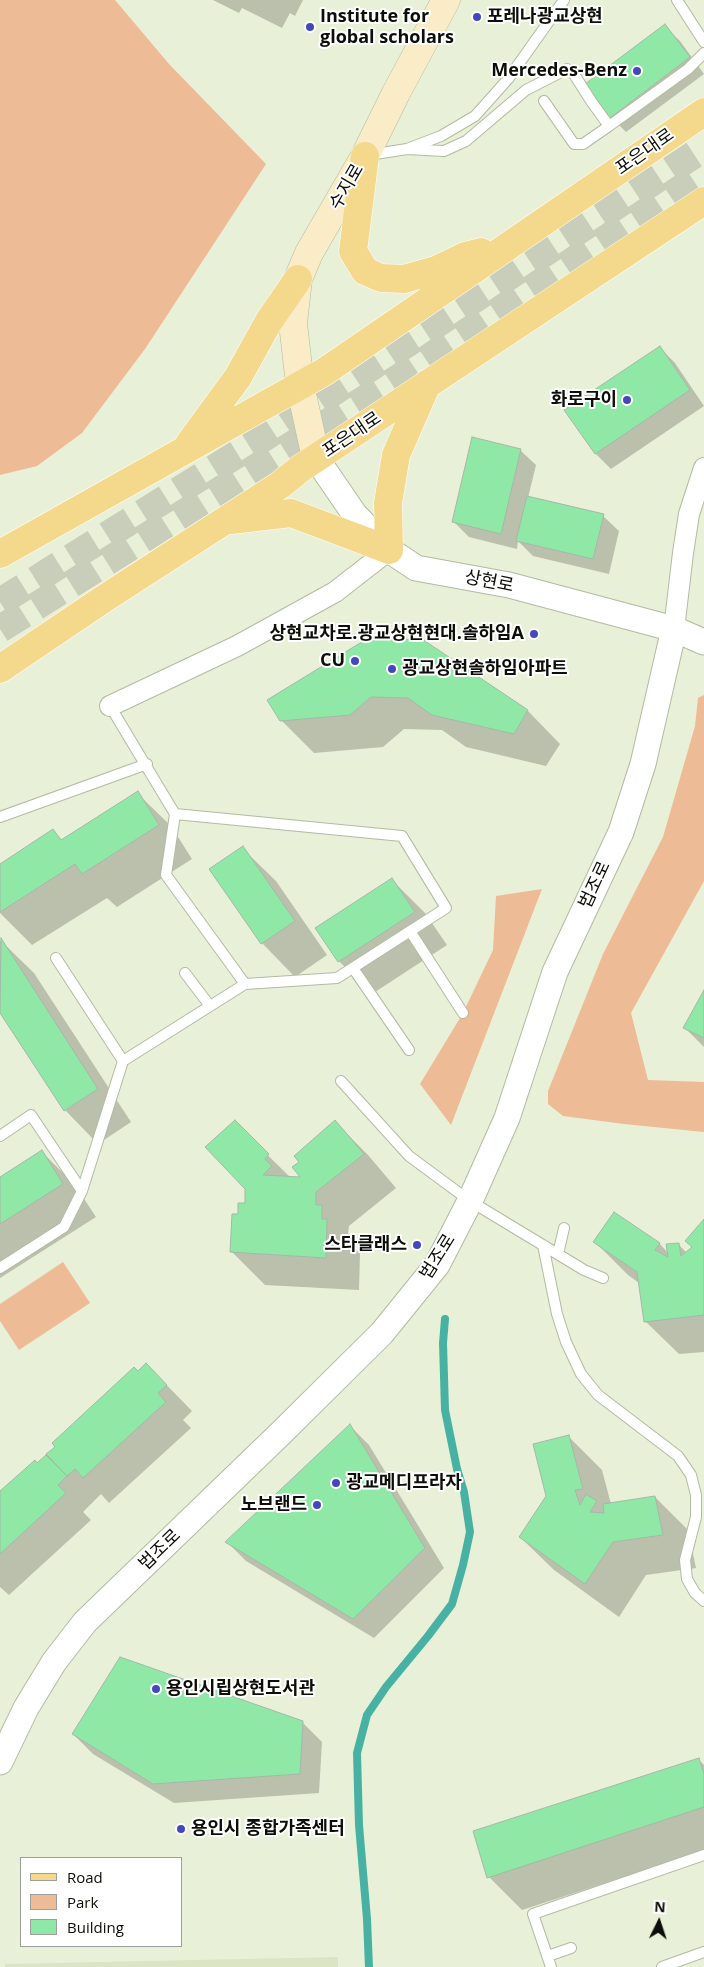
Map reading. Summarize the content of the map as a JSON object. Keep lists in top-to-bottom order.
{
  "streets": {
    "main road": ["포은대로", "수지로"],
    "street": ["상현로", "법조로"]
  },
  "crossings": [
    ["포은대로", "수지로"],
    ["포은대로", "상현로"],
    ["수지로", "상현로"],
    ["상현로", "법조로"]
  ],
  "places": [
    "포레나광교상현",
    "Institute for global scholars",
    "Mercedes-Benz",
    "화로구이",
    "상현교차로.광교상현현대.솔하임A",
    "CU",
    "광교상현솔하임아파트",
    "스타클래스",
    "광교메디프라자",
    "노브랜드",
    "용인시립상현도서관",
    "용인시 종합가족센터"
  ],
  "legend": ["Road", "Park", "Building"],
  "north": "top"
}
